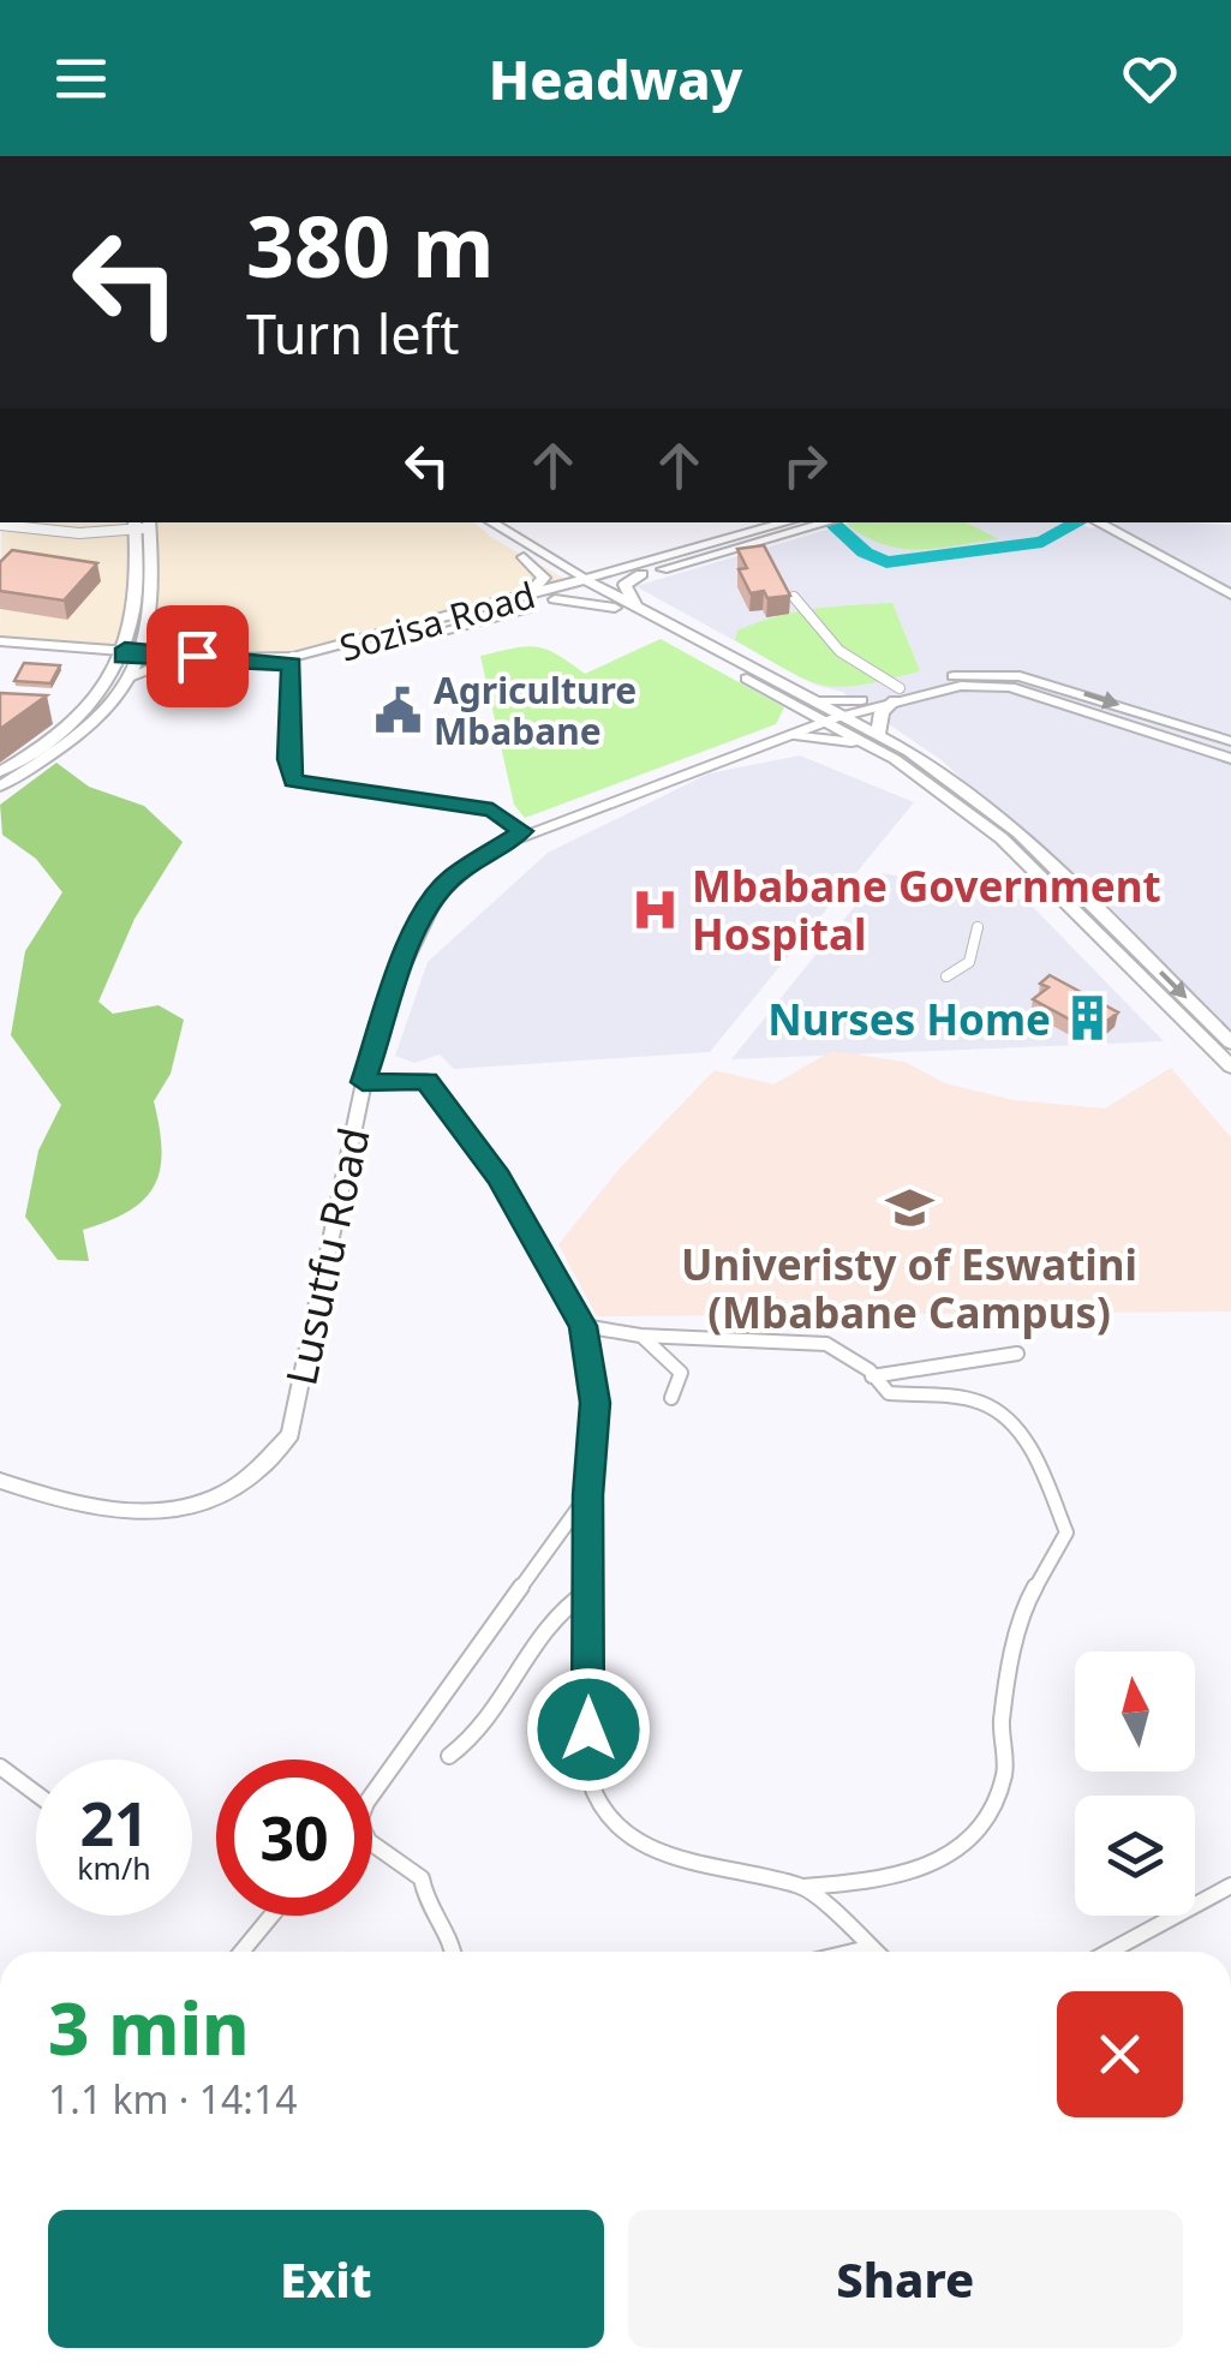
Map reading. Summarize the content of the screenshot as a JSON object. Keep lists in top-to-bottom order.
{
  "streets": {
    "main road": ["Sozisa Road"],
    "street": ["Lusutfu Road"]
  },
  "places": {
    "public building": ["Agriculture Mbabane"],
    "hospital": ["Mbabane Government Hospital"],
    "building": ["Nurses Home"],
    "school or university": ["Univeristy of Eswatini (Mbabane Campus)"]
  },
  "north": "top",
  "page": {
    "header": "Headway",
    "turn": ["380 m", "Turn left"],
    "speed": "21 km/h",
    "limit": "30",
    "heading": ["3 min", "1.1 km · 14:14"],
    "buttons": ["Exit", "Share"]
  }
}
